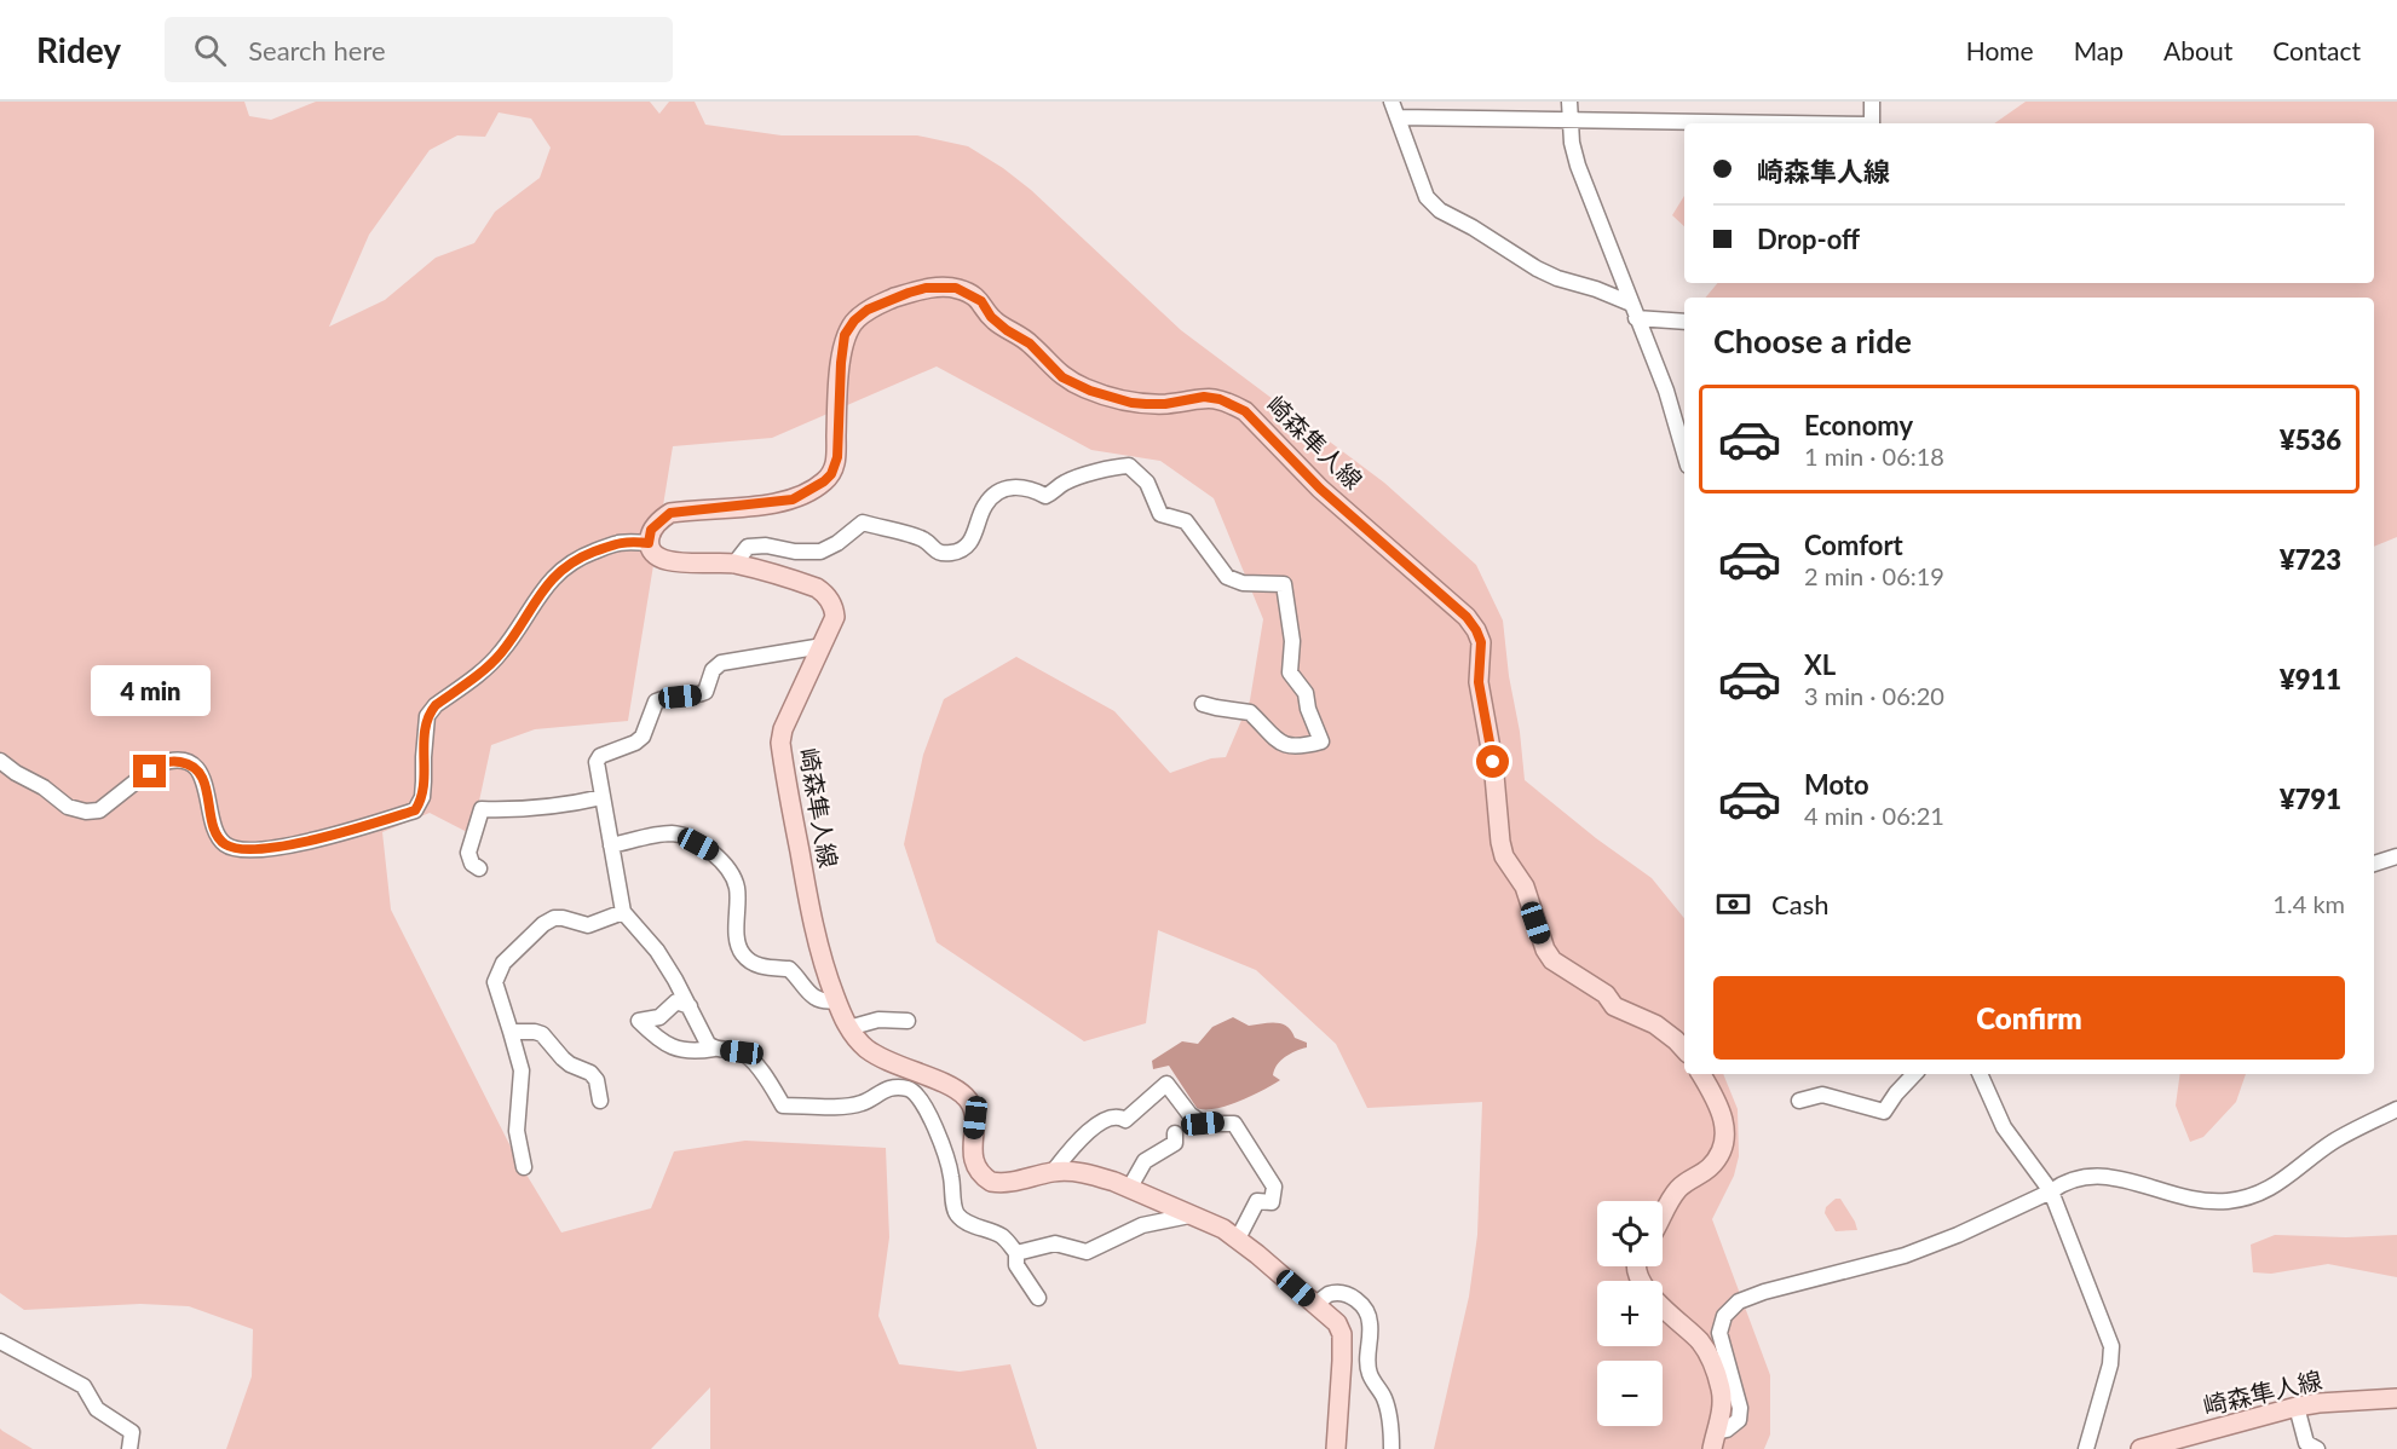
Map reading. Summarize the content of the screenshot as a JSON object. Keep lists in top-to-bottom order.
{
  "streets": {
    "main road": ["崎森隼人線"]
  },
  "page": {
    "header": "Ridey",
    "search": "Search here",
    "nav": [
      "Home",
      "Map",
      "About",
      "Contact"
    ],
    "banner": ["崎森隼人線", "Drop-off"],
    "heading": "Choose a ride",
    "list": [
      {
        "name": "Economy",
        "note": "1 min · 06:18",
        "value": "¥536"
      },
      {
        "name": "Comfort",
        "note": "2 min · 06:19",
        "value": "¥723"
      },
      {
        "name": "XL",
        "note": "3 min · 06:20",
        "value": "¥911"
      },
      {
        "name": "Moto",
        "note": "4 min · 06:21",
        "value": "¥791"
      }
    ],
    "bubble": "4 min",
    "pay": ["Cash", "1.4 km"],
    "buttons": "Confirm",
    "map_buttons": ["+", "−"]
  }
}
